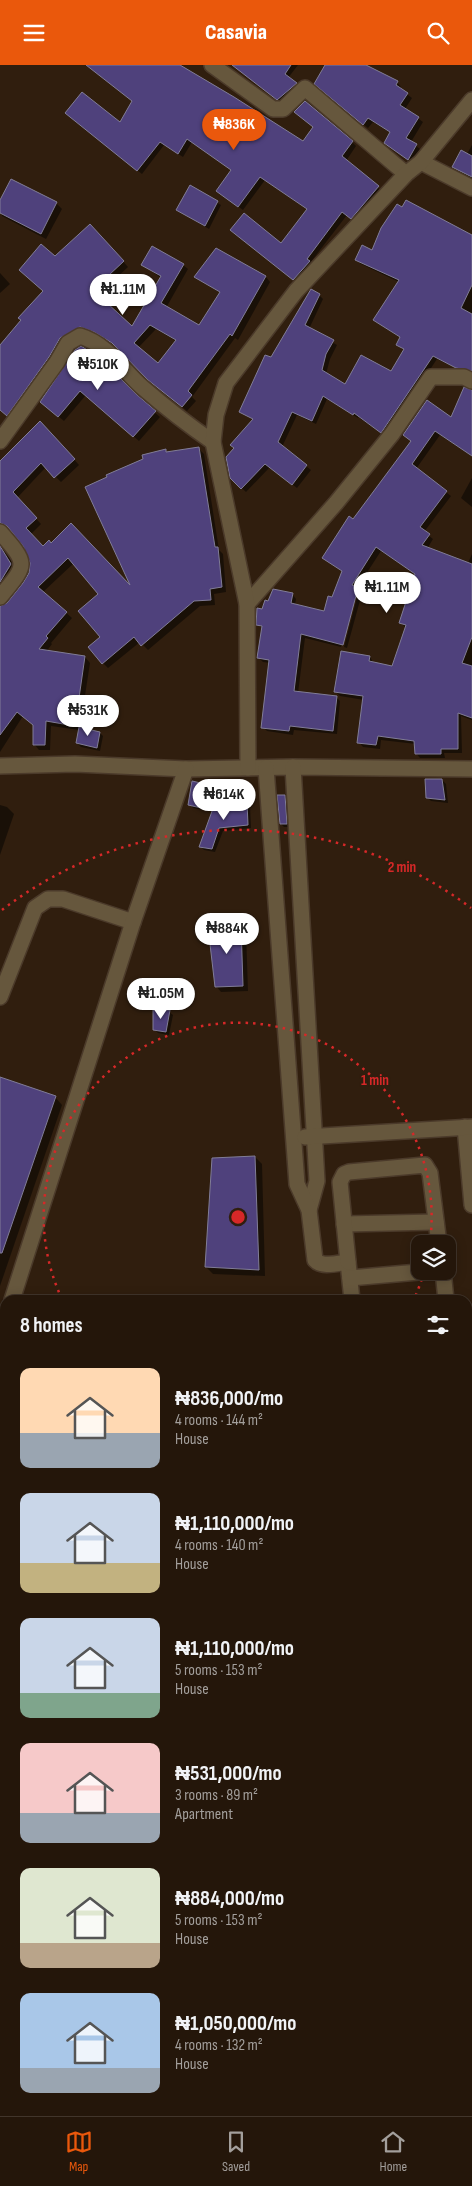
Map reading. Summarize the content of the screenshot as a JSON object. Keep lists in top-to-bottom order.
{
  "page": {
    "header": "Casavia",
    "price": [
      "₦836K",
      "₦1.11M",
      "₦510K",
      "₦1.11M",
      "₦531K",
      "₦614K",
      "₦884K",
      "₦1.05M"
    ],
    "heading": "8 homes",
    "list": [
      {
        "name": "₦836,000/mo",
        "note": "4 rooms · 144 m² · House"
      },
      {
        "name": "₦1,110,000/mo",
        "note": "4 rooms · 140 m² · House"
      },
      {
        "name": "₦1,110,000/mo",
        "note": "5 rooms · 153 m² · House"
      },
      {
        "name": "₦531,000/mo",
        "note": "3 rooms · 89 m² · Apartment"
      },
      {
        "name": "₦884,000/mo",
        "note": "5 rooms · 153 m² · House"
      },
      {
        "name": "₦1,050,000/mo",
        "note": "4 rooms · 132 m² · House"
      }
    ],
    "tabs": ["Map", "Saved", "Home"]
  },
  "rings": ["2 min", "1 min"]
}
